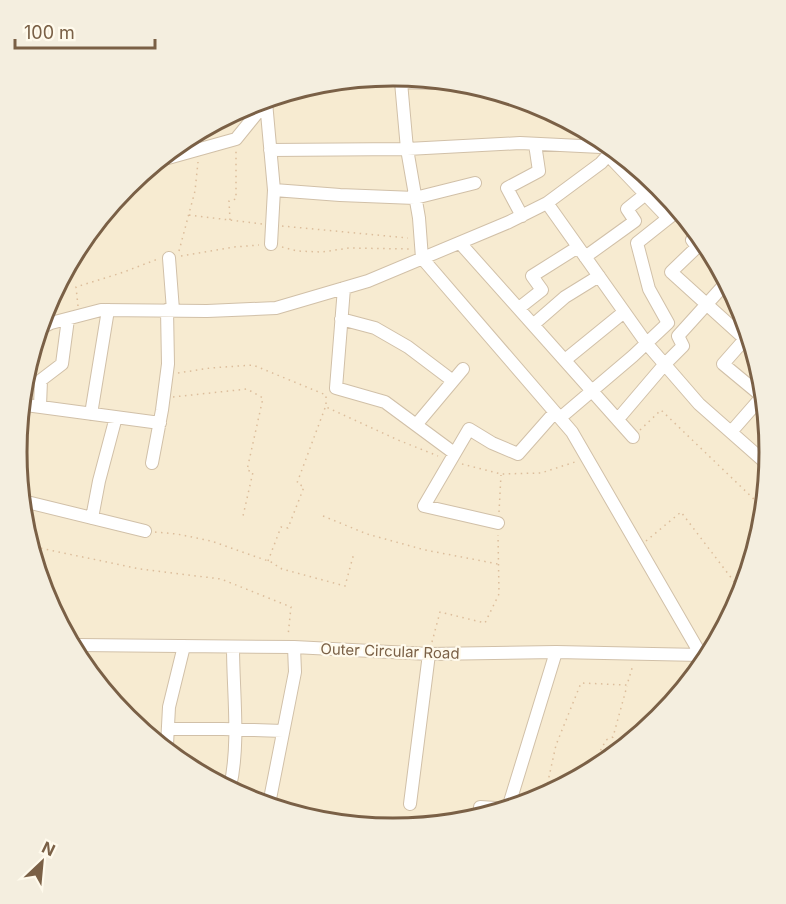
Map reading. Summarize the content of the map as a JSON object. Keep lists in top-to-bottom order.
{
  "streets": {
    "street": ["Outer Circular Road"]
  },
  "scale_bar": "100 m",
  "north": "top right"
}
